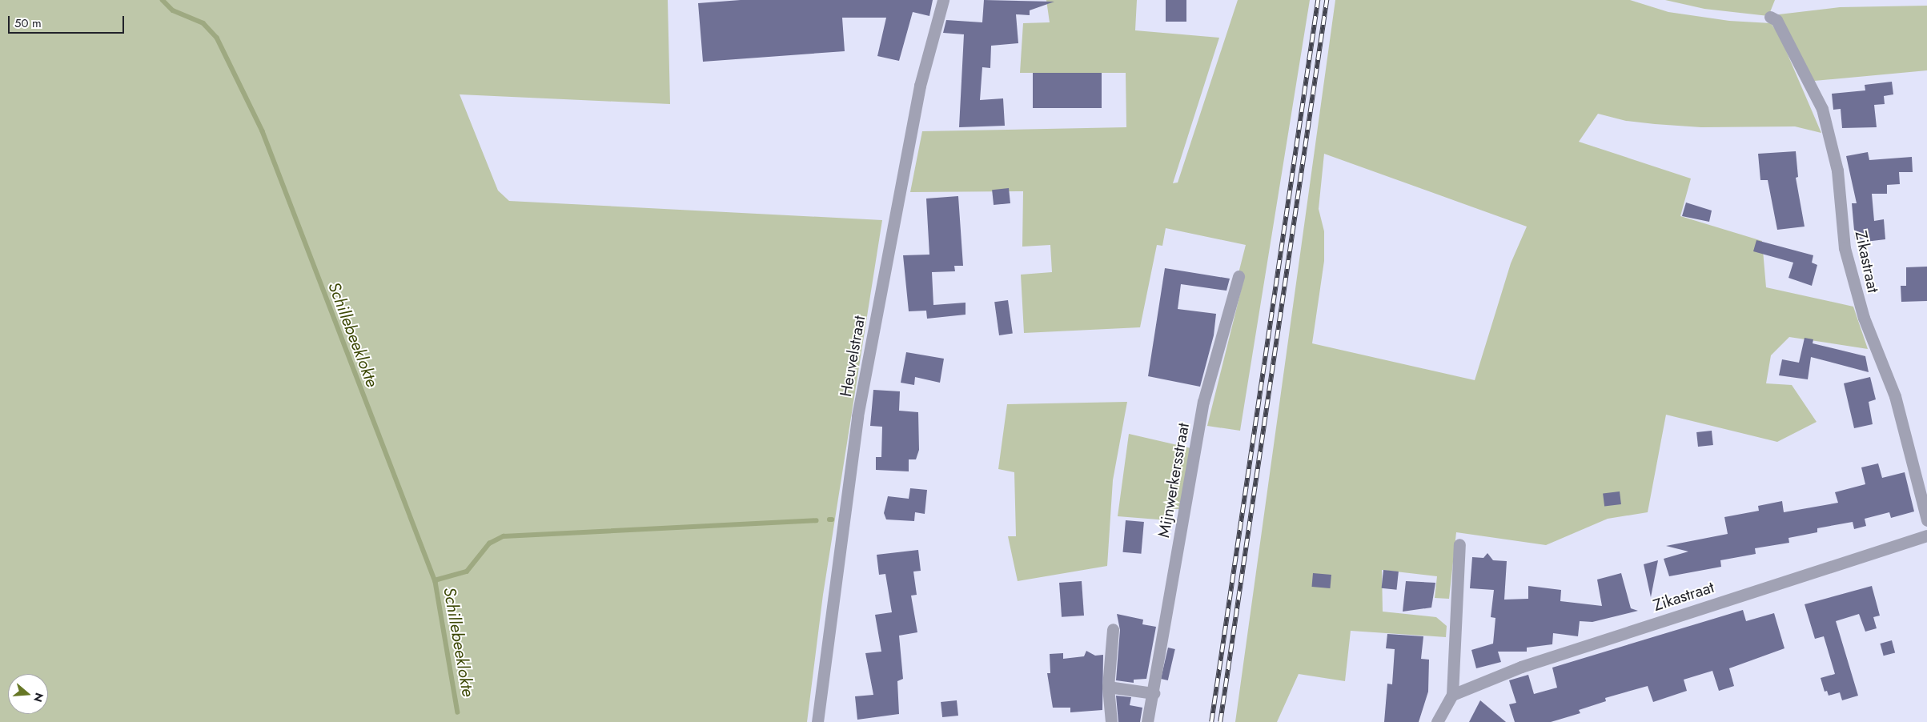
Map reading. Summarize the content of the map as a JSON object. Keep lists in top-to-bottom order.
{
  "streets": {
    "street": ["Zikastraat", "Heuvelstraat", "Mijnwerkersstraat"]
  },
  "water": ["Schillebeeklokte"],
  "scale_bar": "50 m",
  "north": "right"
}
